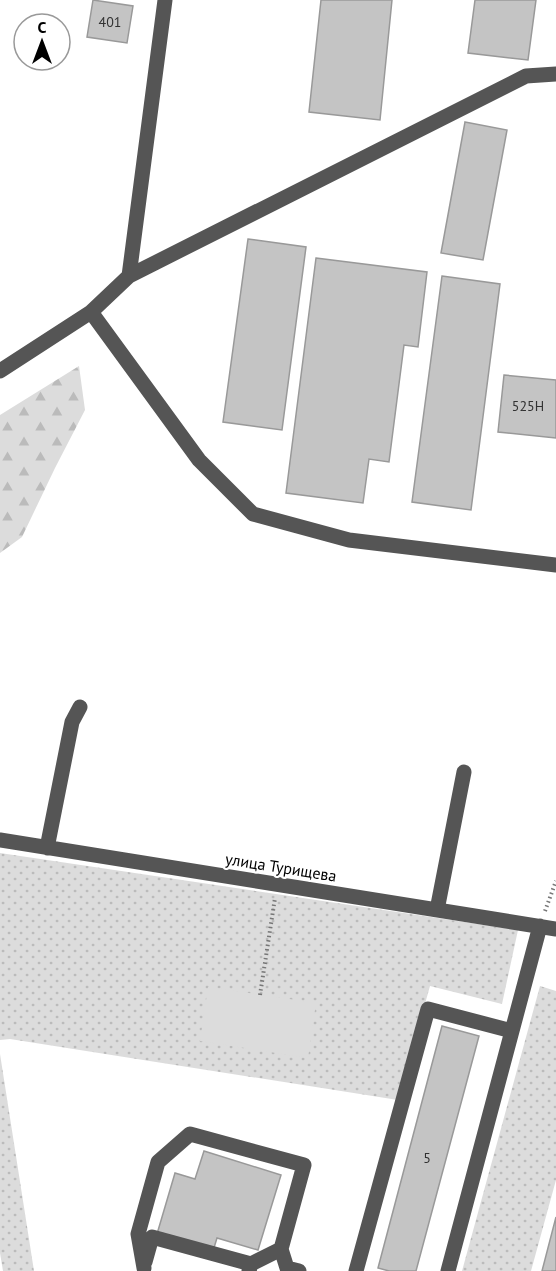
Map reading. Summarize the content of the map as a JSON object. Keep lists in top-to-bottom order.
{
  "streets": {
    "street": ["улица Турищева"]
  },
  "house_numbers": ["401", "525Н", "5"],
  "north": "top"
}
